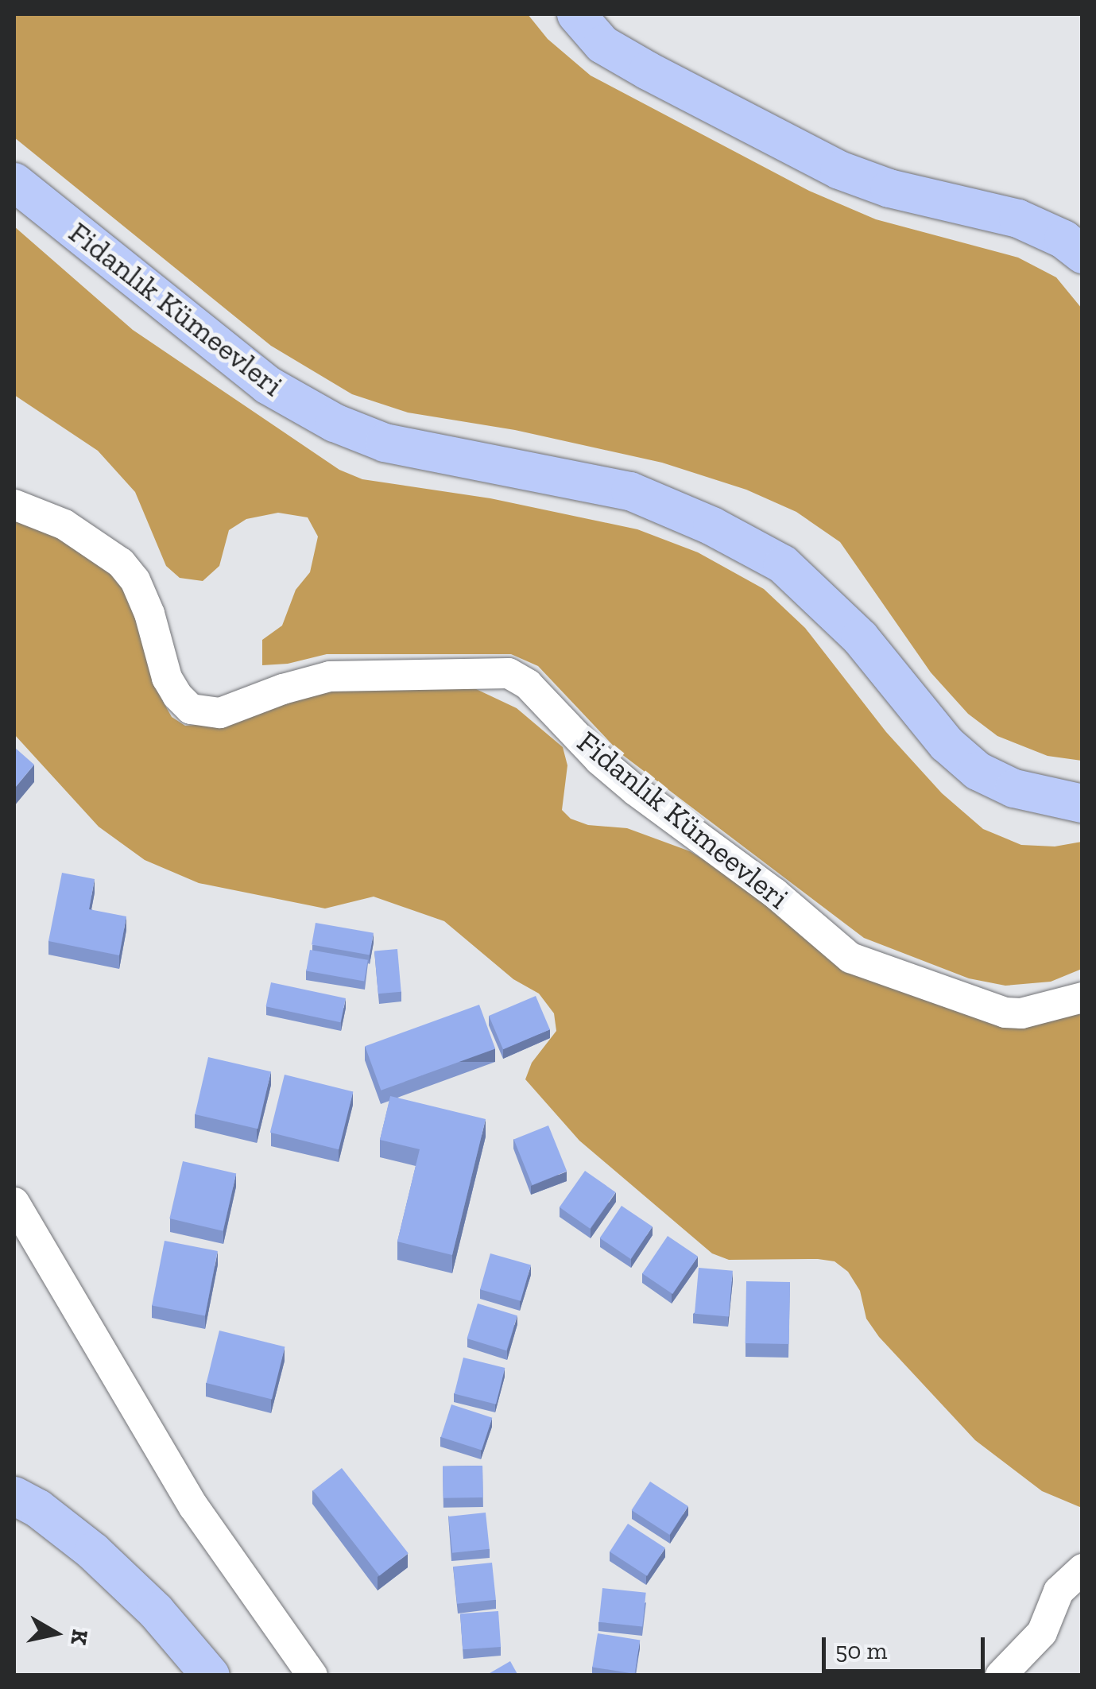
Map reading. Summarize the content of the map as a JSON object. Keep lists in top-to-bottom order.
{
  "streets": {
    "main road": ["Fidanlık Kümeevleri"]
  },
  "scale_bar": "50 m",
  "north": "right"
}
